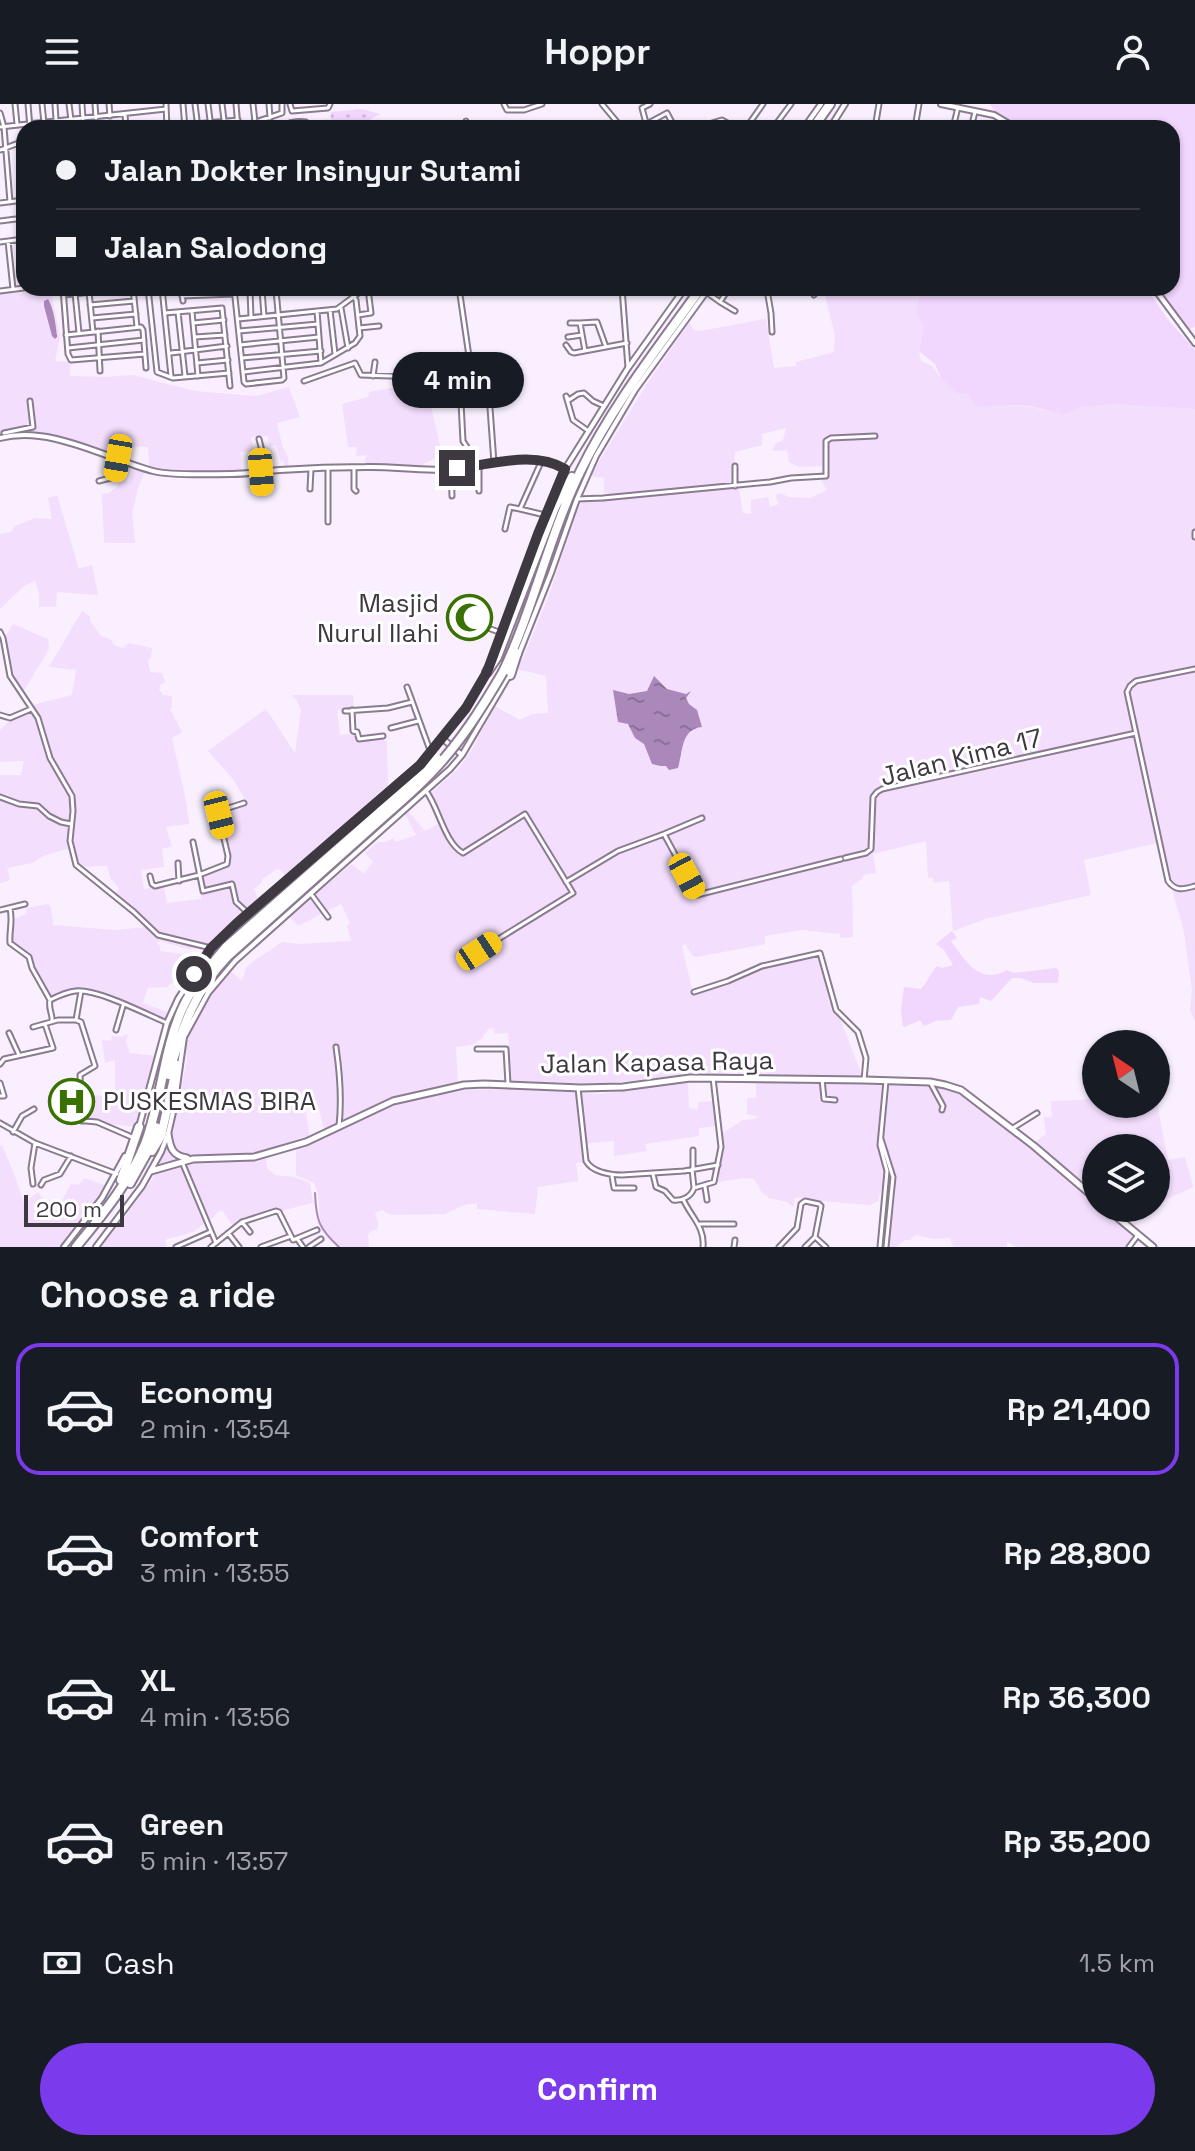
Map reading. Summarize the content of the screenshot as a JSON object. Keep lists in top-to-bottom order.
{
  "streets": {
    "main road": ["Jalan Kapasa Raya"],
    "street": ["Jalan Kima 17"]
  },
  "places": {
    "mosque": ["Masjid Nurul Ilahi"],
    "hospital": ["PUSKESMAS BIRA"]
  },
  "scale_bar": "200 m",
  "north": "top left",
  "page": {
    "header": "Hoppr",
    "banner": ["Jalan Dokter Insinyur Sutami", "Jalan Salodong"],
    "bubble": "4 min",
    "scale": "200 m",
    "heading": "Choose a ride",
    "list": [
      {
        "name": "Economy",
        "note": "2 min · 13:54",
        "value": "Rp 21,400"
      },
      {
        "name": "Comfort",
        "note": "3 min · 13:55",
        "value": "Rp 28,800"
      },
      {
        "name": "XL",
        "note": "4 min · 13:56",
        "value": "Rp 36,300"
      },
      {
        "name": "Green",
        "note": "5 min · 13:57",
        "value": "Rp 35,200"
      }
    ],
    "pay": ["Cash", "1.5 km"],
    "buttons": "Confirm"
  }
}
